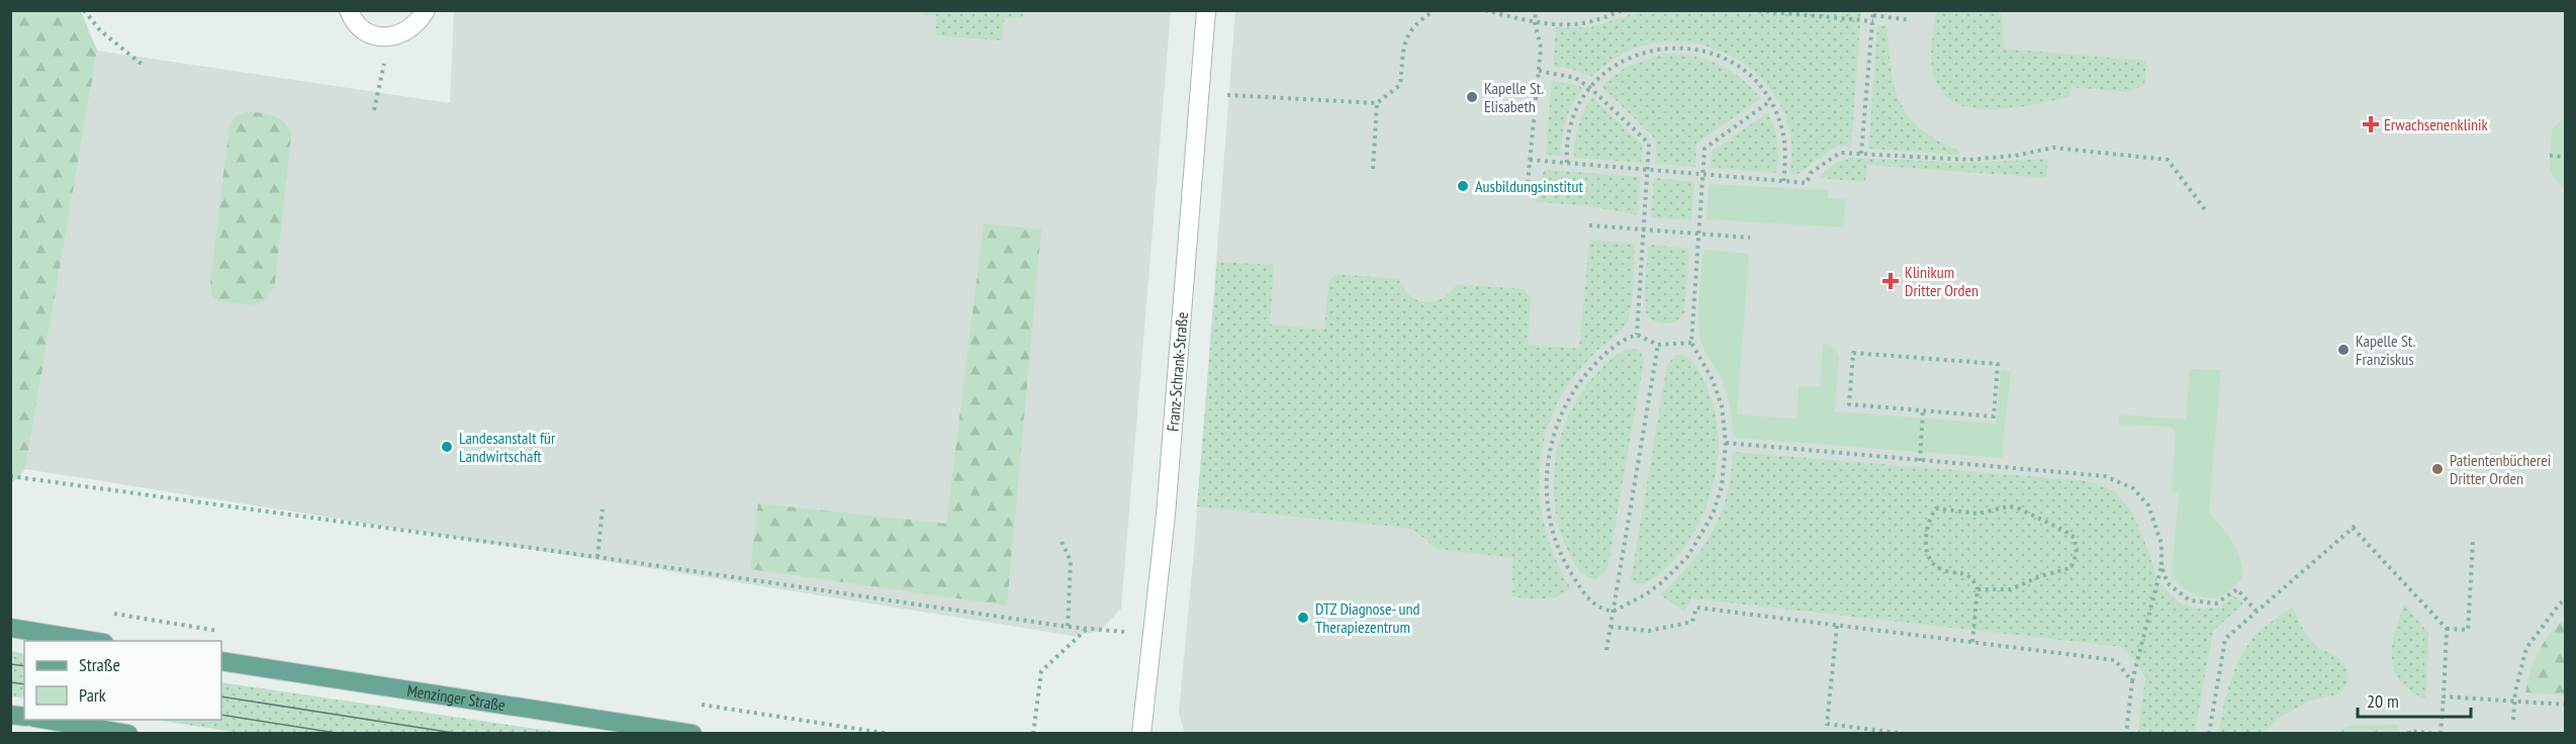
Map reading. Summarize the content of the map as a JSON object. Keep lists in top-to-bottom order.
{
  "streets": {
    "main road": ["Menzinger Straße"],
    "street": ["Franz-Schrank-Straße"]
  },
  "places": {
    "other": [
      "Kapelle St. Elisabeth",
      "Ausbildungsinstitut",
      "Kapelle St. Franziskus",
      "Landesanstalt für Landwirtschaft",
      "Patientenbücherei Dritter Orden",
      "DTZ Diagnose- und Therapiezentrum"
    ],
    "health": ["Erwachsenenklinik", "Klinikum Dritter Orden"]
  },
  "legend": ["Straße", "Park"],
  "scale_bar": "20 m"
}
